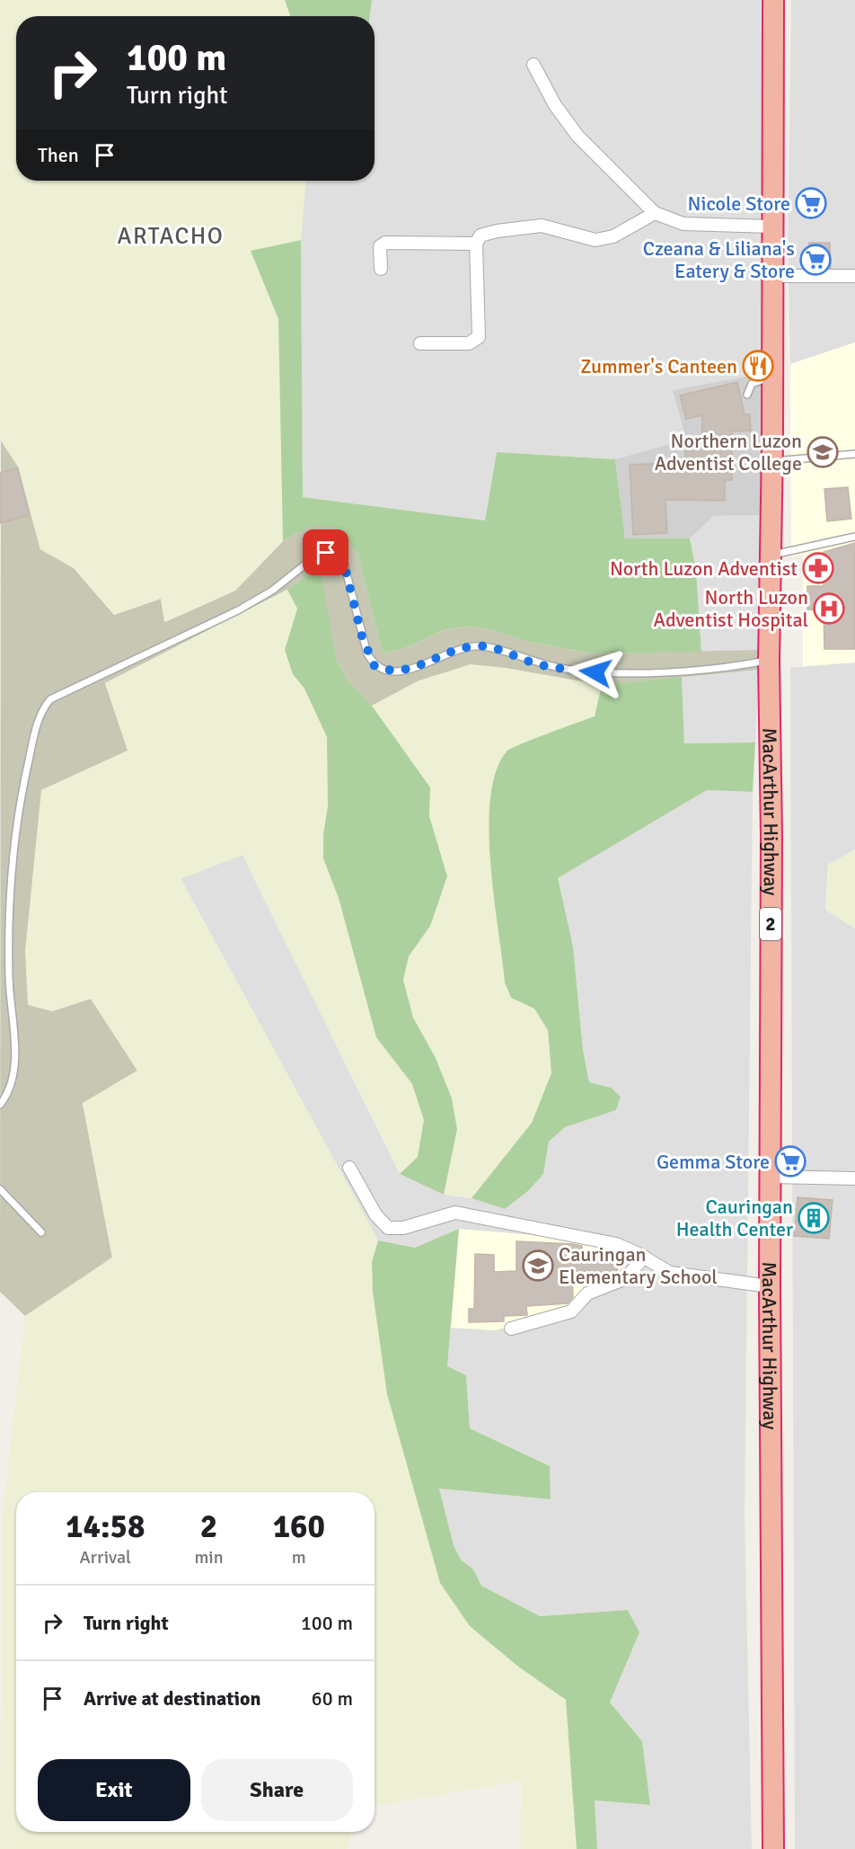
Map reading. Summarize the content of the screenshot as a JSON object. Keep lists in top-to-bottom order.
{
  "streets": {
    "highway": ["MacArthur Highway", "2"]
  },
  "districts": ["ARTACHO"],
  "places": {
    "supermarket": ["Nicole Store", "Czeana & Liliana's Eatery & Store", "Gemma Store"],
    "restaurant": ["Zummer's Canteen"],
    "school or university": ["Northern Luzon Adventist College", "Cauringan Elementary School"],
    "pharmacy": ["North Luzon Adventist"],
    "hospital": ["North Luzon Adventist Hospital"],
    "building": ["Cauringan Health Center"]
  },
  "page": {
    "turn": ["100 m", "Turn right"],
    "then": "Then",
    "eta": [
      "14:58",
      "Arrival",
      "2",
      "min",
      "160",
      "m"
    ],
    "list": [
      {
        "name": "Turn right",
        "value": "100 m"
      },
      {
        "name": "Arrive at destination",
        "value": "60 m"
      }
    ],
    "buttons": ["Exit", "Share"]
  }
}
